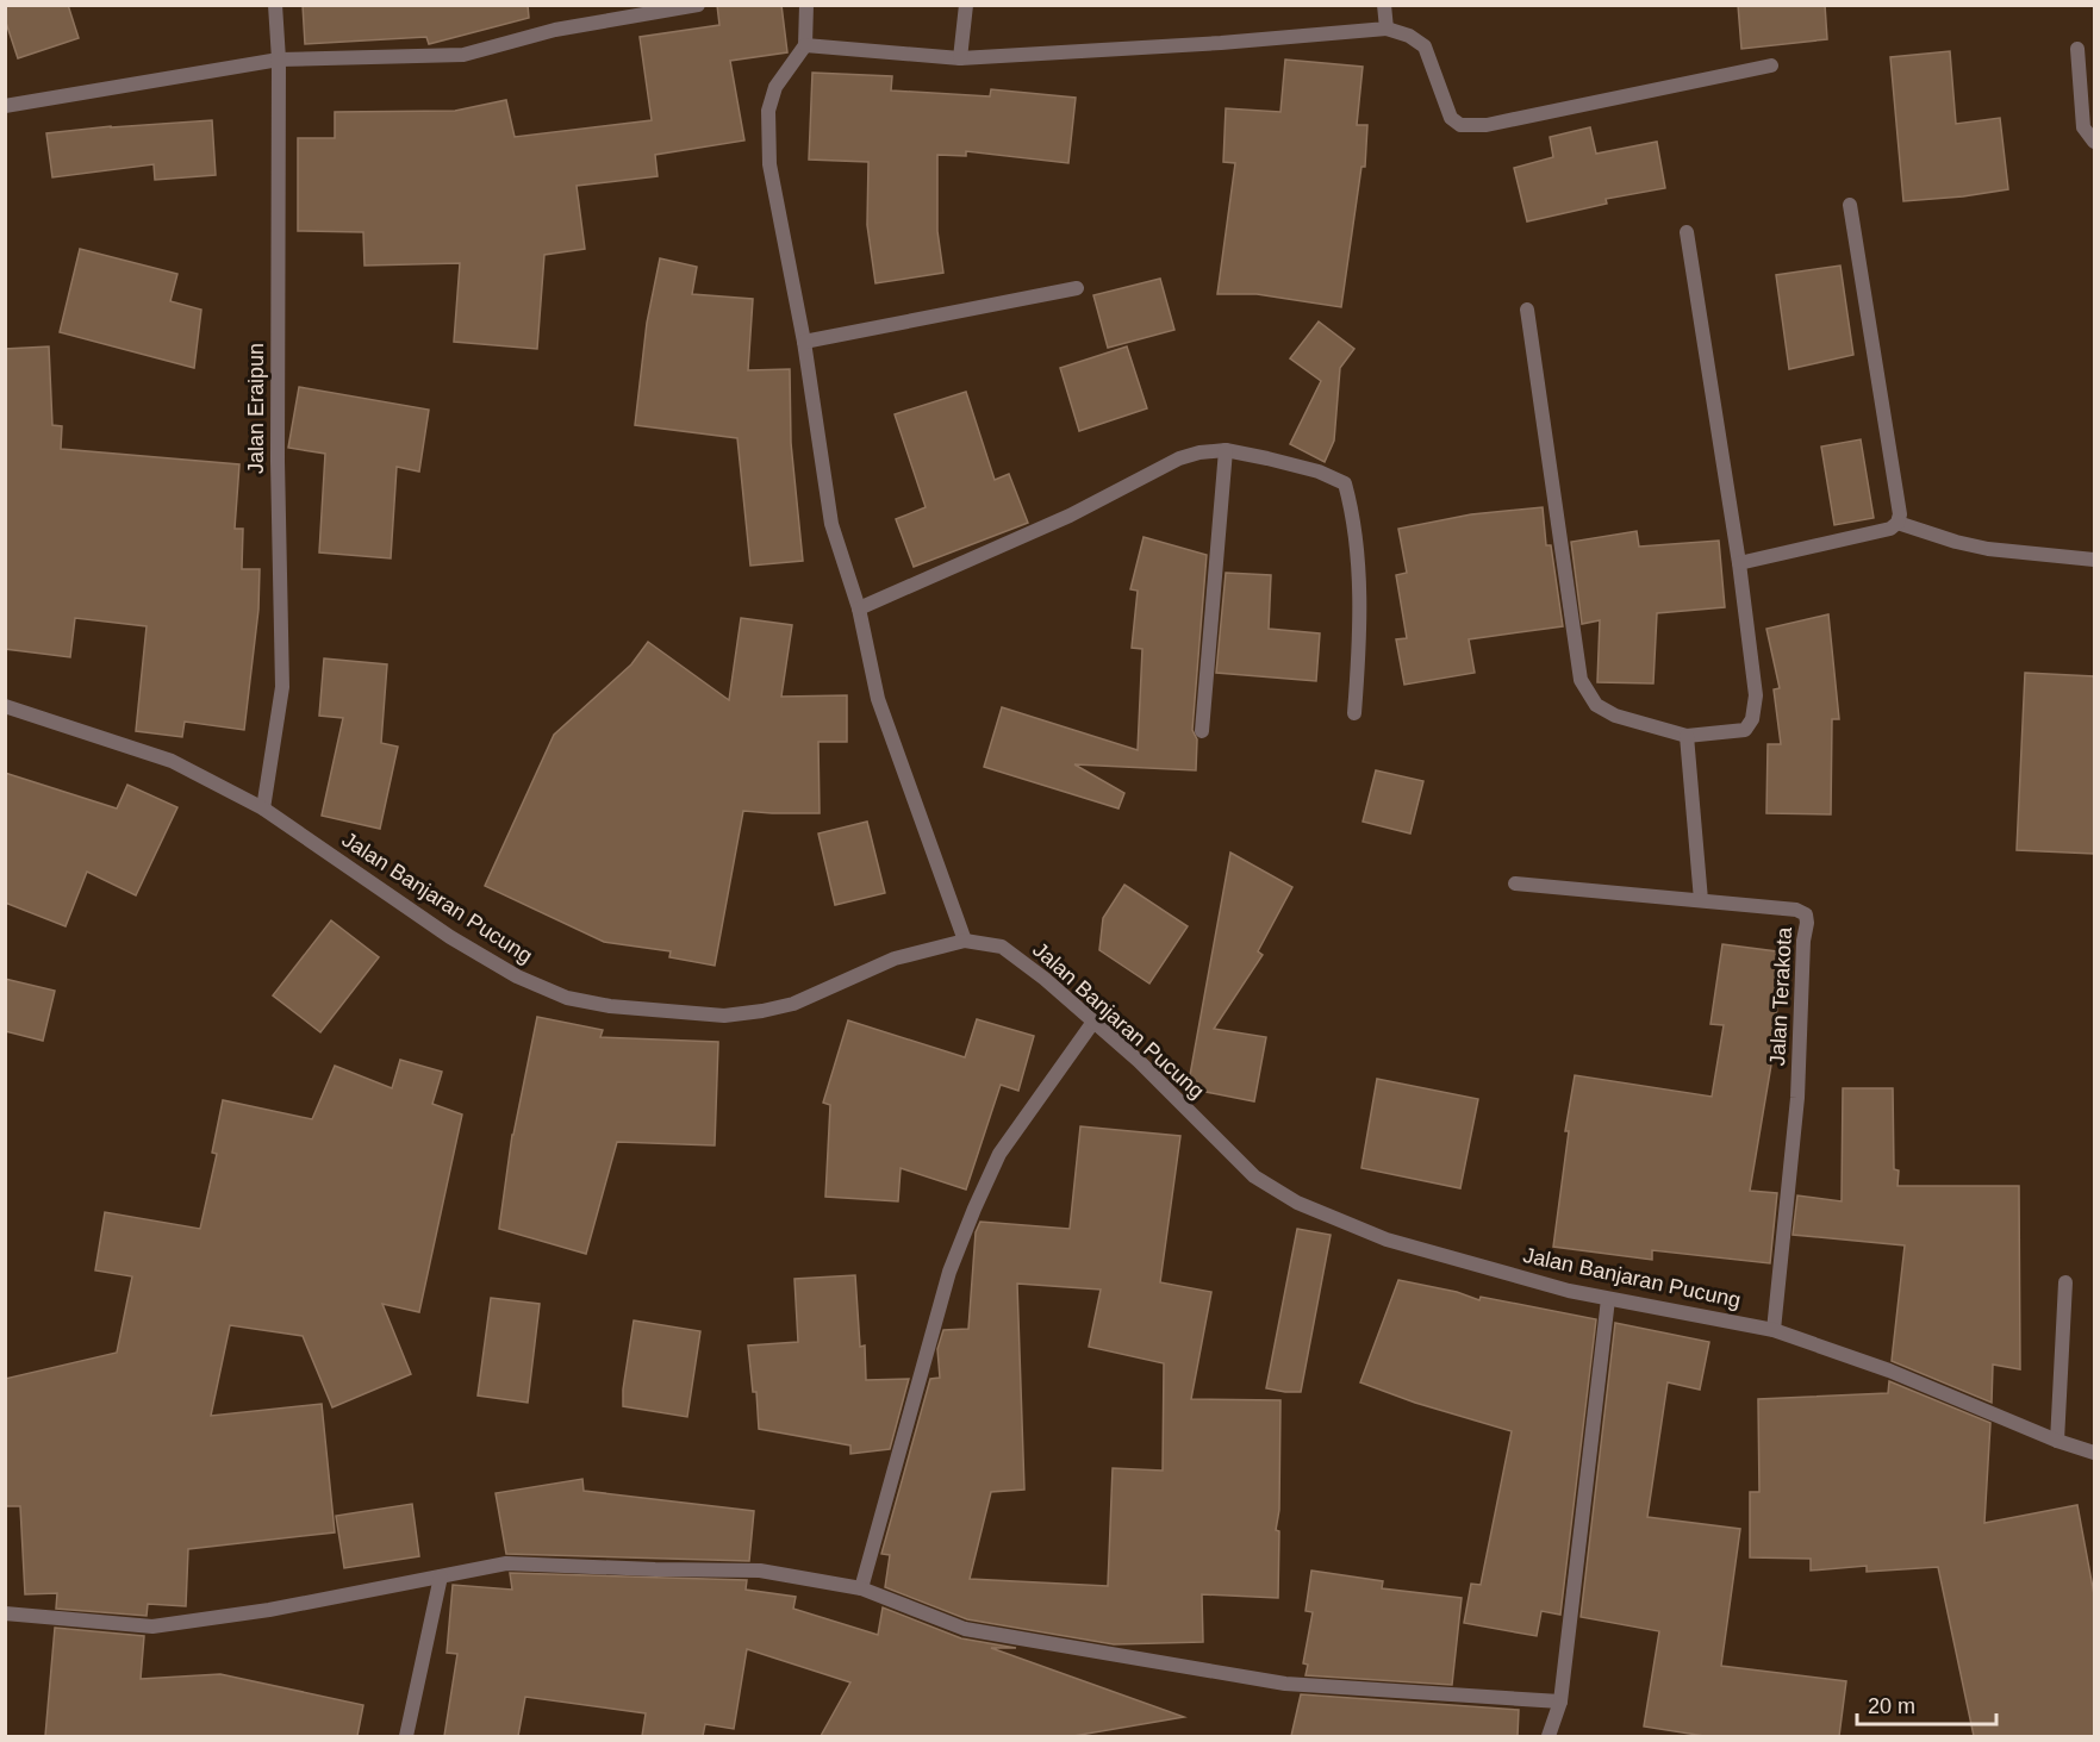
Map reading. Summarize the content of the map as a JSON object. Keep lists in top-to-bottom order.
{
  "streets": {
    "street": ["Jalan Eraipun", "Jalan Banjaran Pucung", "Jalan Terakota"]
  },
  "crossings": [
    ["Jalan Eraipun", "Jalan Banjaran Pucung"],
    ["Jalan Banjaran Pucung", "Jalan Terakota"]
  ],
  "scale_bar": "20 m"
}
